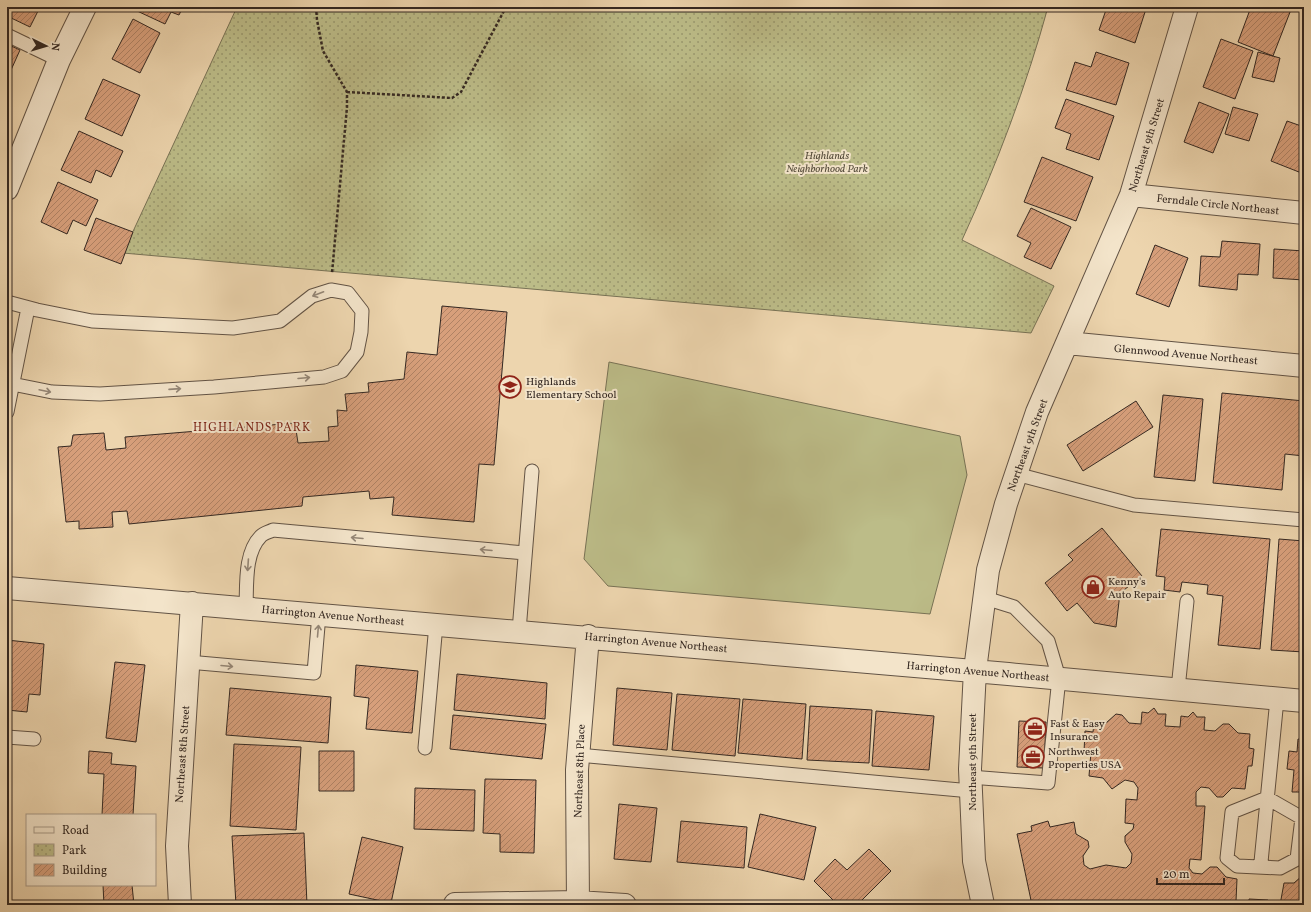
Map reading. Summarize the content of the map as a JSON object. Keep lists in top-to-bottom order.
{
  "streets": {
    "street": [
      "Northeast 9th Street",
      "Ferndale Circle Northeast",
      "Glennwood Avenue Northeast",
      "Harrington Avenue Northeast",
      "Northeast 8th Street",
      "Northeast 8th Place"
    ]
  },
  "crossings": [
    ["Northeast 9th Street", "Ferndale Circle Northeast"],
    ["Northeast 9th Street", "Glennwood Avenue Northeast"],
    ["Northeast 9th Street", "Harrington Avenue Northeast"],
    ["Harrington Avenue Northeast", "Northeast 8th Street"],
    ["Harrington Avenue Northeast", "Northeast 8th Place"]
  ],
  "districts": ["HIGHLANDS PARK"],
  "parks": ["Highlands Neighborhood Park"],
  "places": {
    "school or university": ["Highlands Elementary School"],
    "shop": ["Kenny's Auto Repair"],
    "office": ["Fast & Easy Insurance", "Northwest Properties USA"]
  },
  "legend": ["Road", "Park", "Building"],
  "scale_bar": "20 m",
  "north": "right"
}
